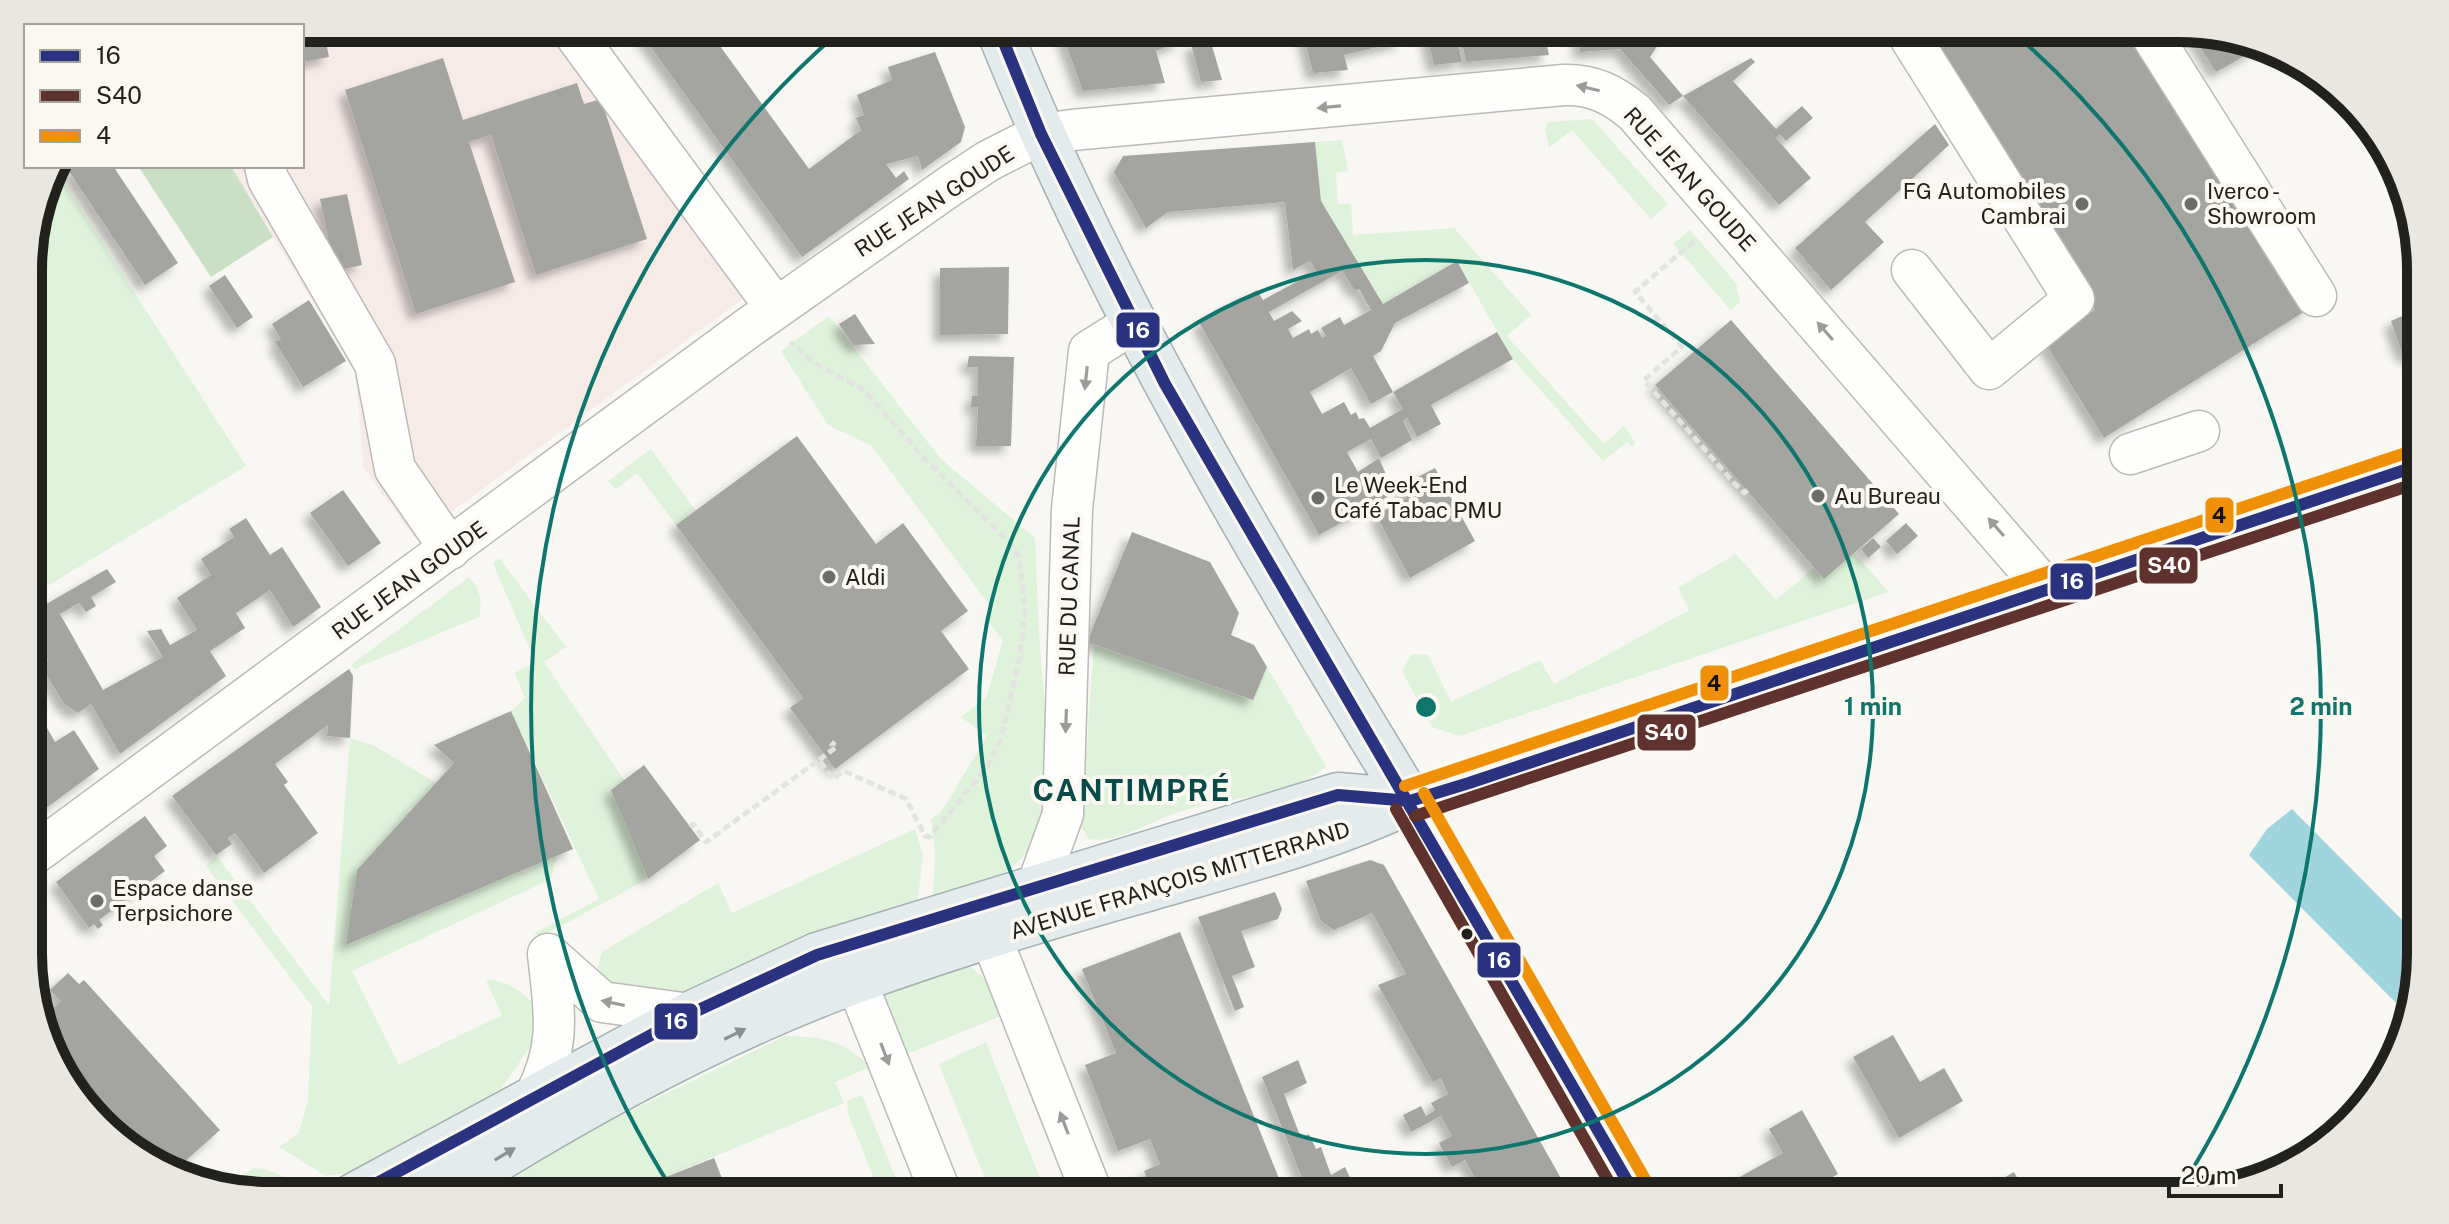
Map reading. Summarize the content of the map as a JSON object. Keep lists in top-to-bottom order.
{
  "streets": {
    "main road": ["AVENUE FRANÇOIS MITTERRAND"],
    "street": ["RUE JEAN GOUDE", "RUE DU CANAL"]
  },
  "crossings": [
    ["RUE DU CANAL", "AVENUE FRANÇOIS MITTERRAND"]
  ],
  "one_way": ["RUE JEAN GOUDE", "RUE DU CANAL"],
  "districts": ["CANTIMPRÉ"],
  "places": [
    "FG Automobiles Cambrai",
    "Iverco - Showroom",
    "Au Bureau",
    "Le Week-End Café Tabac PMU",
    "Aldi",
    "Espace danse Terpsichore"
  ],
  "lines": ["transit line 16", "transit line 4", "transit line S40"],
  "legend": ["16", "S40", "4"],
  "scale_bar": "20 m",
  "rings": ["1 min", "2 min"]
}
